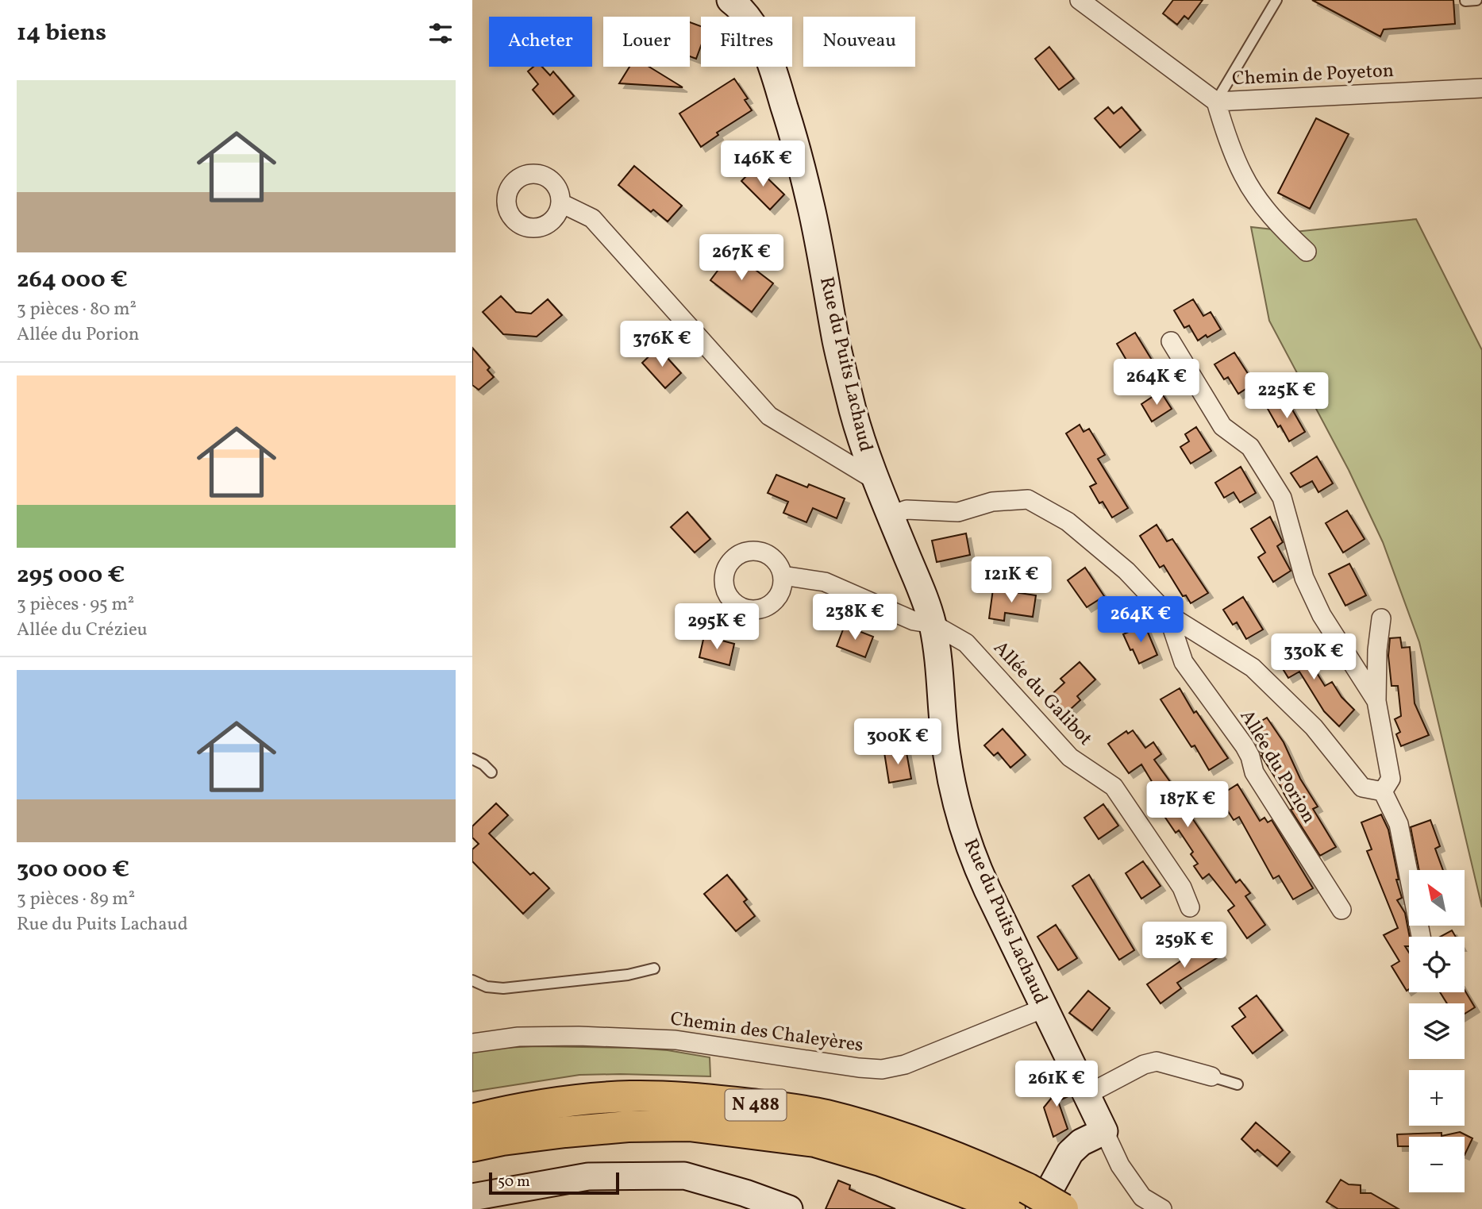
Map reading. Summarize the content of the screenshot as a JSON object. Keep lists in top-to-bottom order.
{
  "streets": {
    "highway": ["N 488"],
    "street": [
      "Chemin de Poyeton",
      "Rue du Puits Lachaud",
      "Allée du Galibot",
      "Allée du Porion",
      "Chemin des Chaleyères"
    ]
  },
  "crossings": [
    ["Rue du Puits Lachaud", "Allée du Galibot"],
    ["Rue du Puits Lachaud", "Chemin des Chaleyères"]
  ],
  "scale_bar": "50 m",
  "north": "top left",
  "page": {
    "heading": "14 biens",
    "chip": [
      "Acheter",
      "Louer",
      "Filtres",
      "Nouveau"
    ],
    "list": [
      {
        "name": "264 000 €",
        "note": "3 pièces · 80 m² · Allée du Porion"
      },
      {
        "name": "295 000 €",
        "note": "3 pièces · 95 m² · Allée du Crézieu"
      },
      {
        "name": "300 000 €",
        "note": "3 pièces · 89 m² · Rue du Puits Lachaud"
      }
    ],
    "price": [
      "146K €",
      "267K €",
      "376K €",
      "264K €",
      "225K €",
      "121K €",
      "238K €",
      "264K €",
      "295K €",
      "330K €",
      "300K €",
      "187K €",
      "259K €",
      "261K €"
    ],
    "map_buttons": ["+", "−"],
    "scale": "50 m"
  }
}
